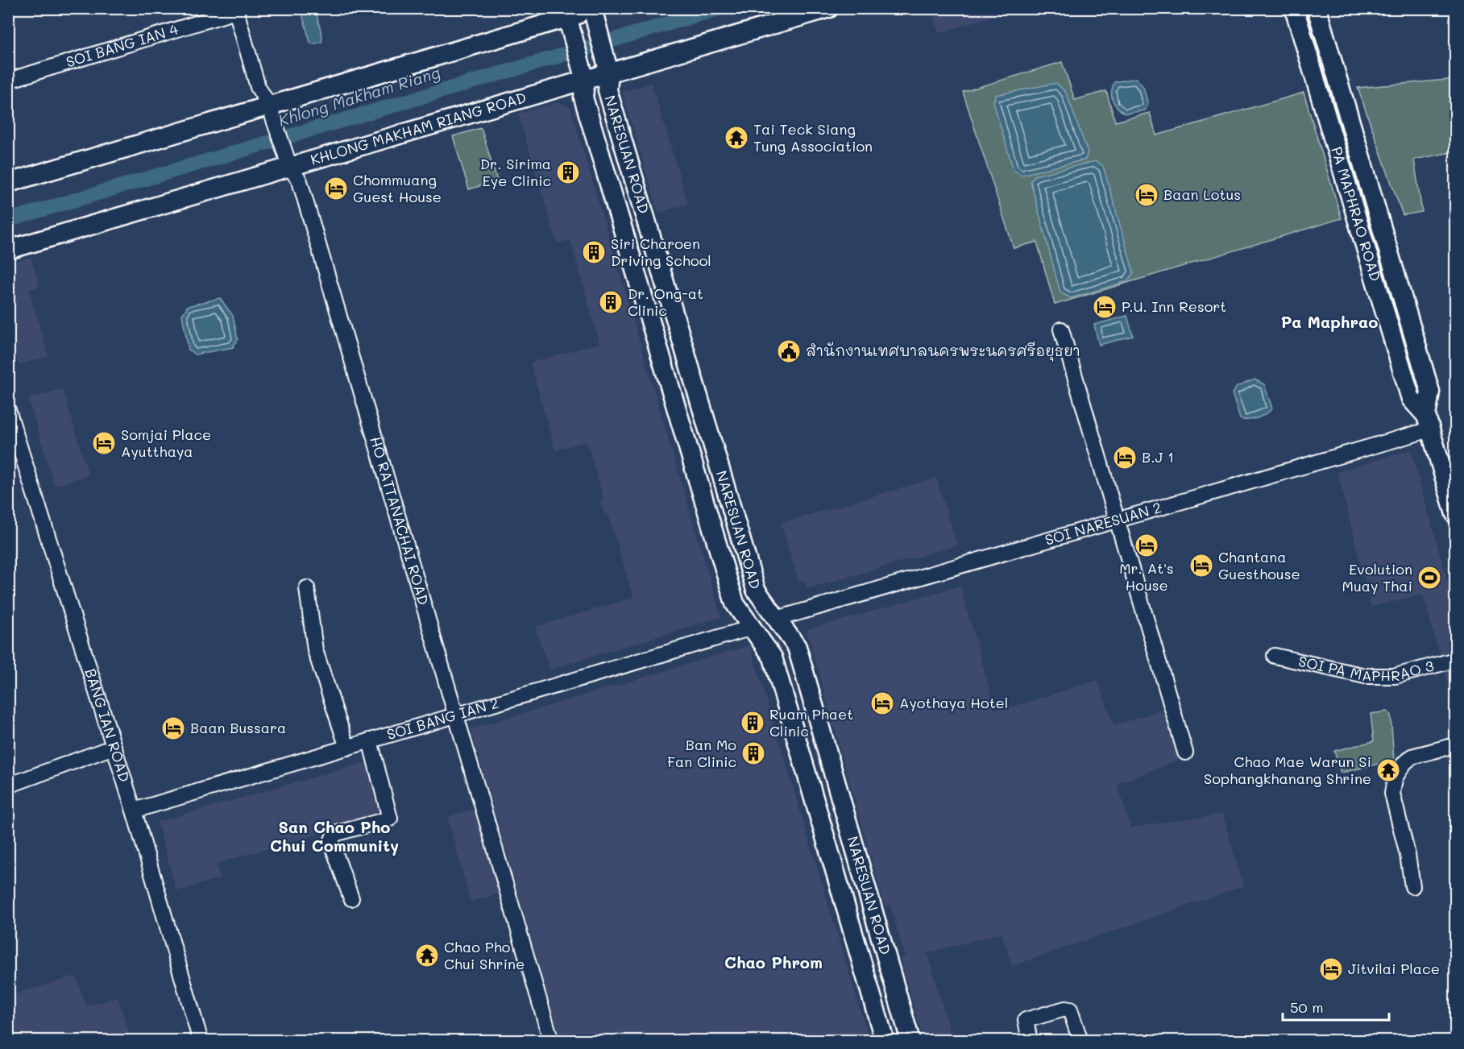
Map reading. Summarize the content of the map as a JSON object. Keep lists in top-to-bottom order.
{
  "streets": {
    "street": [
      "SOI BANG IAN 4",
      "KHLONG MAKHAM RIANG ROAD",
      "NARESUAN ROAD",
      "PA MAPHRAO ROAD",
      "HO RATTANACHAI ROAD",
      "SOI NARESUAN 2",
      "SOI PA MAPHRAO 3",
      "SOI BANG IAN 2",
      "BANG IAN ROAD"
    ]
  },
  "crossings": [
    ["SOI BANG IAN 4", "HO RATTANACHAI ROAD"],
    ["KHLONG MAKHAM RIANG ROAD", "NARESUAN ROAD"],
    ["KHLONG MAKHAM RIANG ROAD", "HO RATTANACHAI ROAD"],
    ["NARESUAN ROAD", "SOI NARESUAN 2"],
    ["NARESUAN ROAD", "SOI BANG IAN 2"],
    ["PA MAPHRAO ROAD", "SOI NARESUAN 2"],
    ["HO RATTANACHAI ROAD", "SOI BANG IAN 2"],
    ["SOI BANG IAN 2", "BANG IAN ROAD"]
  ],
  "districts": ["Pa Maphrao", "San Chao Pho Chui Community", "Chao Phrom"],
  "water": ["Khlong Makham Riang"],
  "places": {
    "temple": ["Tai Teck Siang Tung Association", "Chao Mae Warun Si Sophangkhanang Shrine", "Chao Pho Chui Shrine"],
    "building": [
      "Dr. Sirima Eye Clinic",
      "Siri Charoen Driving School",
      "Dr. Ong-at Clinic",
      "Ruam Phaet Clinic",
      "Ban Mo Fan Clinic"
    ],
    "hotel": [
      "Chommuang Guest House",
      "Baan Lotus",
      "P.U. Inn Resort",
      "Somjai Place Ayutthaya",
      "B.J 1",
      "Mr. At's House",
      "Chantana Guesthouse",
      "Ayothaya Hotel",
      "Baan Bussara",
      "Jitvilai Place"
    ],
    "public building": ["สำนักงานเทศบาลนครพระนครศรีอยุธยา"],
    "sports": ["Evolution Muay Thai"]
  },
  "scale_bar": "50 m"
}
